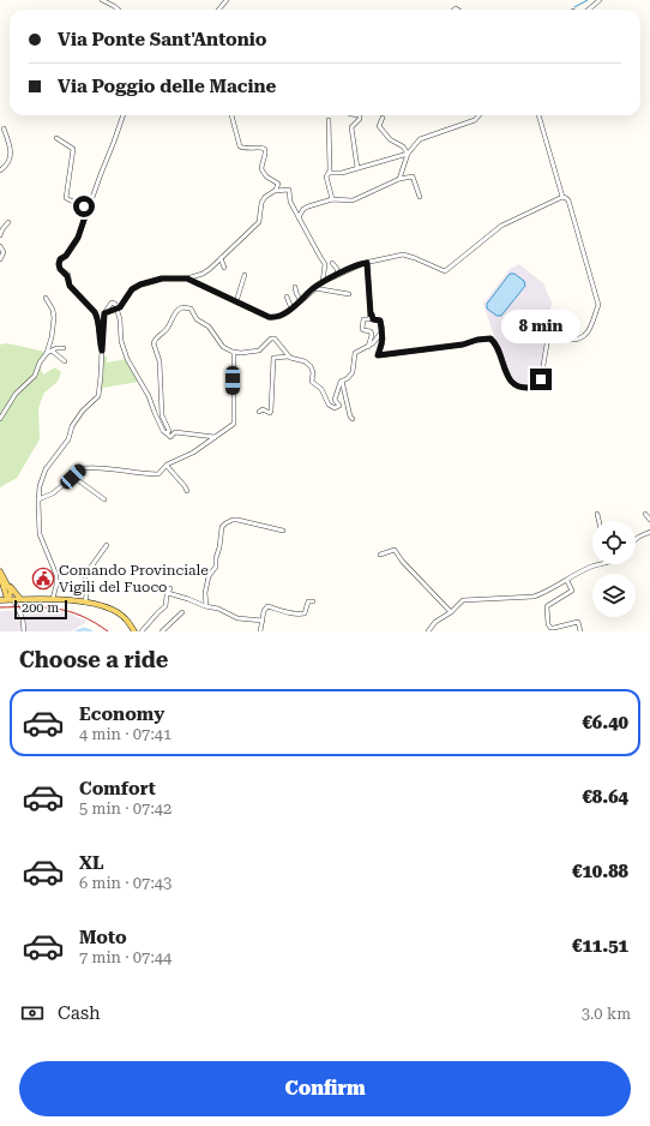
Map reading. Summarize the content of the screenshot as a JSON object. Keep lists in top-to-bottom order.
{
  "places": {
    "public building": ["Comando Provinciale Vigili del Fuoco"]
  },
  "scale_bar": "200 m",
  "page": {
    "banner": ["Via Ponte Sant'Antonio", "Via Poggio delle Macine"],
    "bubble": "8 min",
    "scale": "200 m",
    "heading": "Choose a ride",
    "list": [
      {
        "name": "Economy",
        "note": "4 min · 07:41",
        "value": "€6.40"
      },
      {
        "name": "Comfort",
        "note": "5 min · 07:42",
        "value": "€8.64"
      },
      {
        "name": "XL",
        "note": "6 min · 07:43",
        "value": "€10.88"
      },
      {
        "name": "Moto",
        "note": "7 min · 07:44",
        "value": "€11.51"
      }
    ],
    "pay": ["Cash", "3.0 km"],
    "buttons": "Confirm"
  }
}
